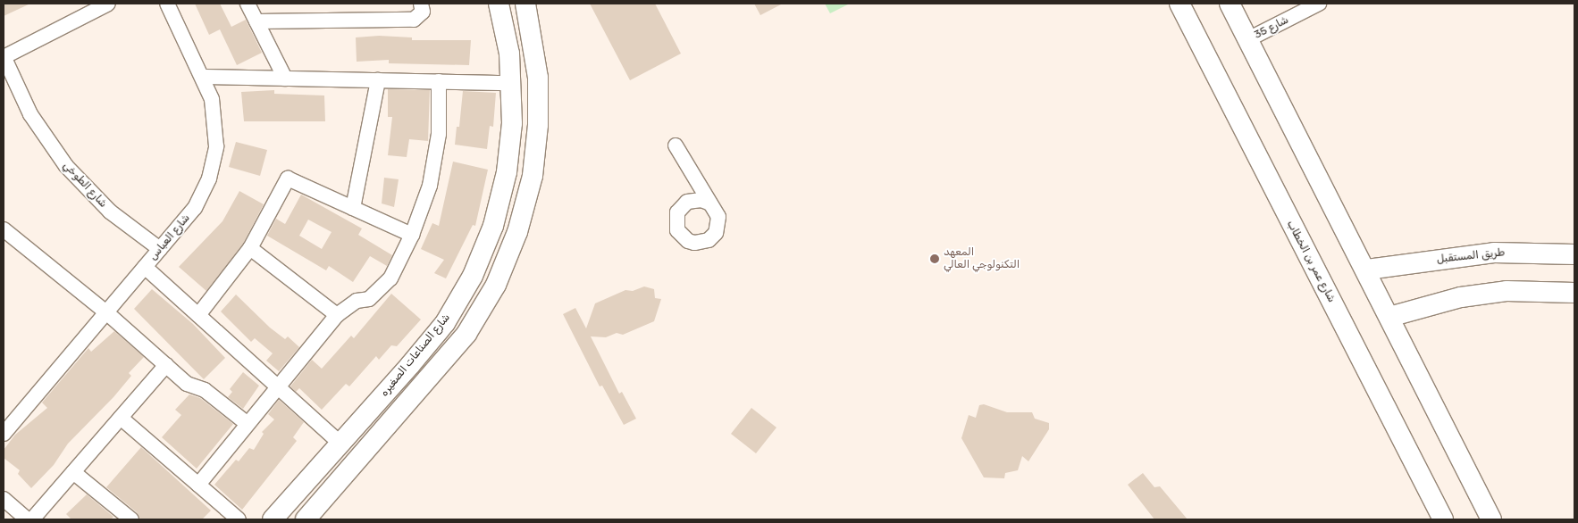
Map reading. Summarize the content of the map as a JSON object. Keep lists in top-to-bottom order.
{
  "streets": {
    "street": [
      "شارع 35",
      "شارع الطوخي",
      "شارع العباس",
      "طريق المستقبل",
      "شارع عمر بن الخطاب",
      "شارع الصناعات الصغيره"
    ]
  },
  "crossings": [
    ["شارع الطوخي", "شارع العباس"]
  ],
  "places": ["المعهد التكنولوجي العالي"]
}
